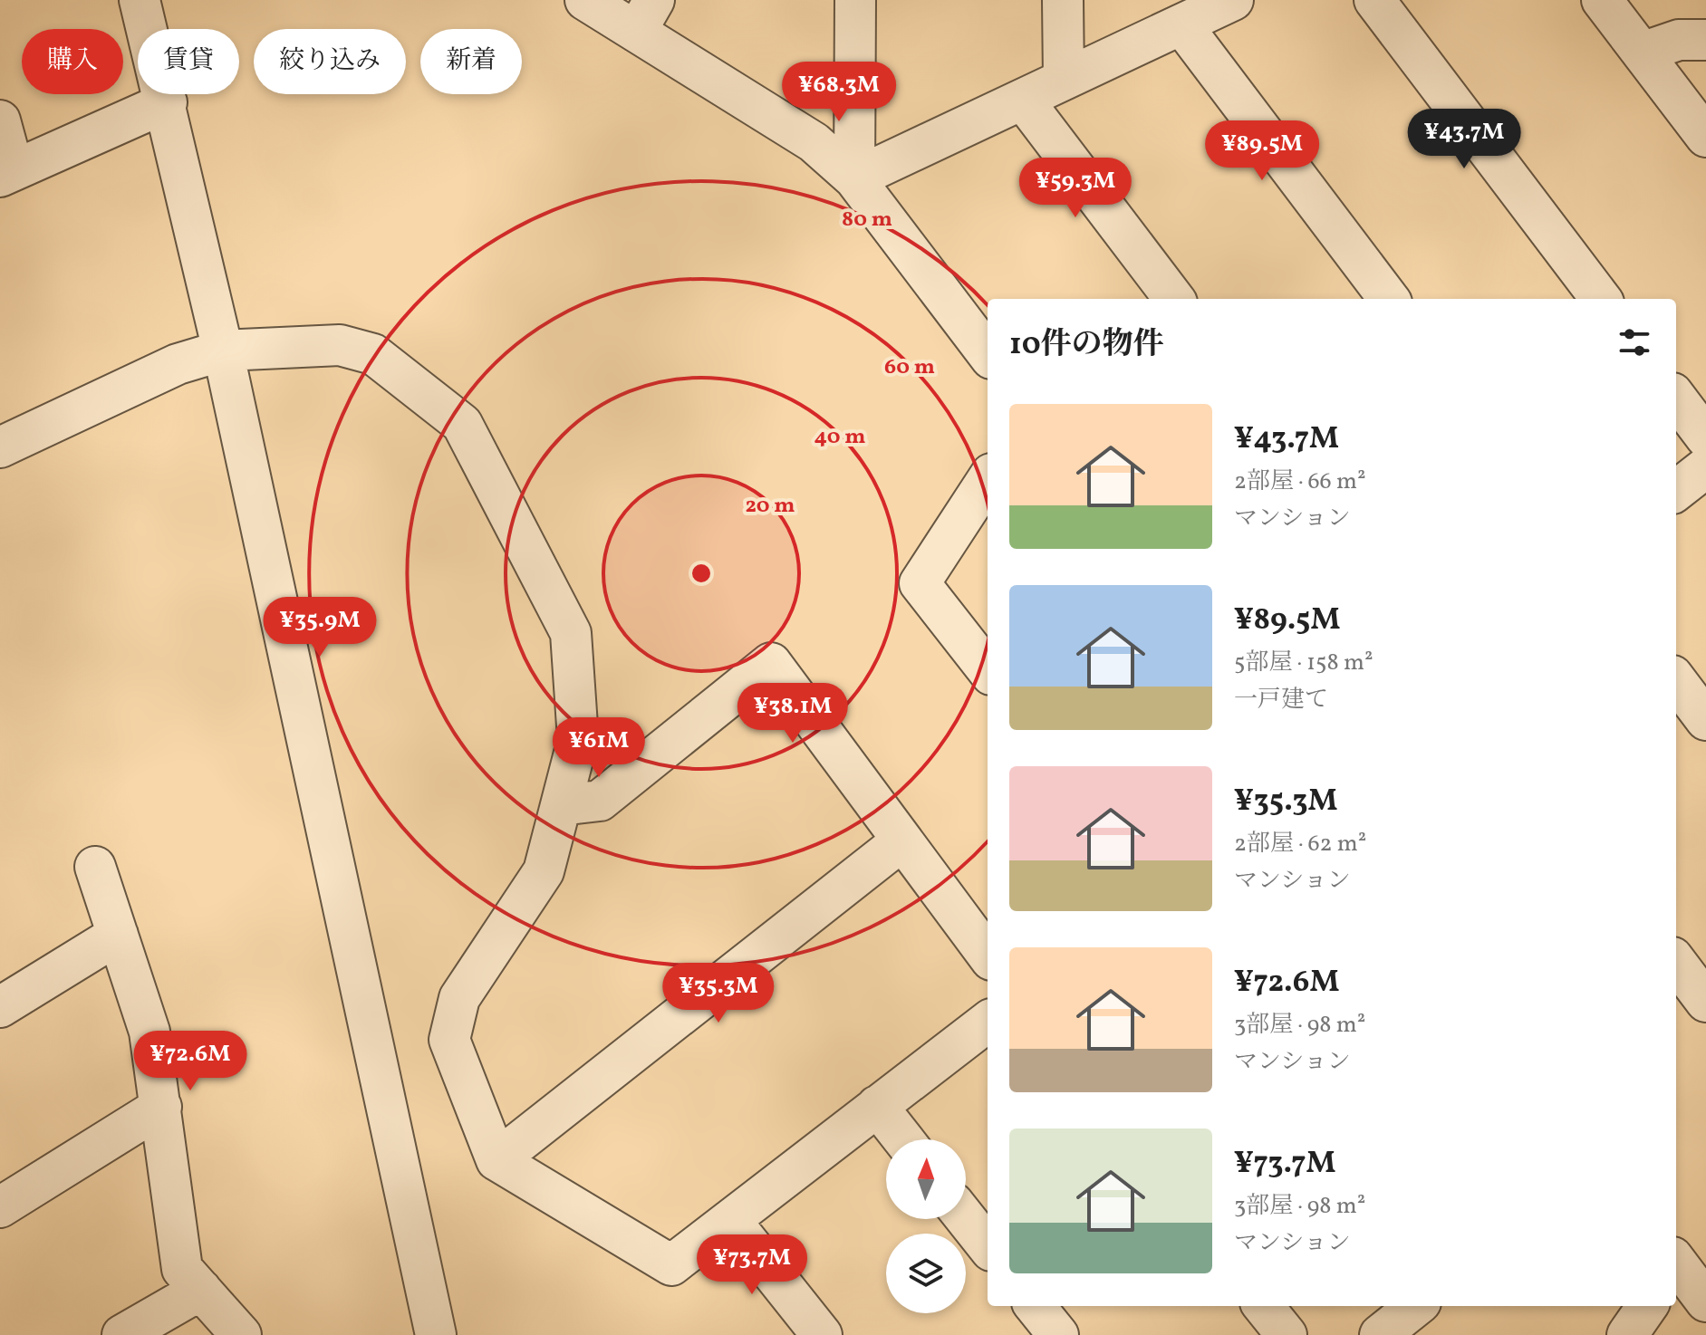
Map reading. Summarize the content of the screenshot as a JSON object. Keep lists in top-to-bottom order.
{
  "north": "top",
  "page": {
    "chip": [
      "購入",
      "賃貸",
      "絞り込み",
      "新着"
    ],
    "price": [
      "¥68.3M",
      "¥43.7M",
      "¥89.5M",
      "¥59.3M",
      "¥35.9M",
      "¥38.1M",
      "¥61M",
      "¥35.3M",
      "¥72.6M",
      "¥73.7M"
    ],
    "heading": "10件の物件",
    "list": [
      {
        "name": "¥43.7M",
        "note": "2部屋 · 66 m² · マンション"
      },
      {
        "name": "¥89.5M",
        "note": "5部屋 · 158 m² · 一戸建て"
      },
      {
        "name": "¥35.3M",
        "note": "2部屋 · 62 m² · マンション"
      },
      {
        "name": "¥72.6M",
        "note": "3部屋 · 98 m² · マンション"
      },
      {
        "name": "¥73.7M",
        "note": "3部屋 · 98 m² · マンション"
      }
    ]
  },
  "rings": [
    "80 m",
    "60 m",
    "40 m",
    "20 m"
  ]
}
